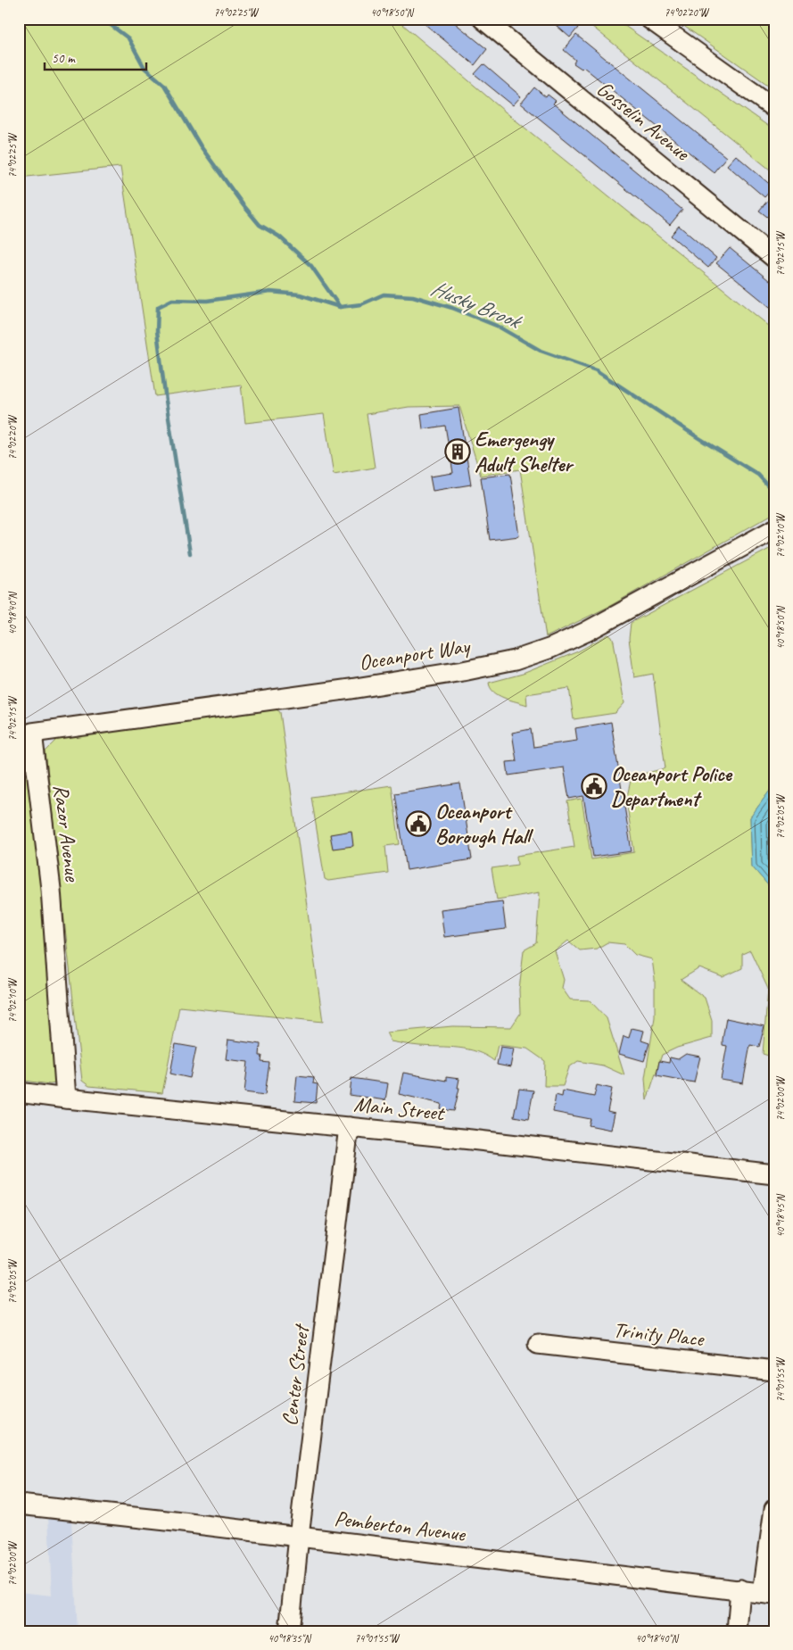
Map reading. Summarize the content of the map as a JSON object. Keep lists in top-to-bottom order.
{
  "streets": {
    "street": [
      "Gosselin Avenue",
      "Oceanport Way",
      "Razor Avenue",
      "Main Street",
      "Trinity Place",
      "Center Street",
      "Pemberton Avenue"
    ]
  },
  "crossings": [
    ["Oceanport Way", "Razor Avenue"],
    ["Razor Avenue", "Main Street"],
    ["Main Street", "Center Street"],
    ["Center Street", "Pemberton Avenue"]
  ],
  "water": ["Husky Brook"],
  "places": {
    "building": ["Emergengy Adult Shelter"],
    "public building": ["Oceanport Police Department", "Oceanport Borough Hall"]
  },
  "scale_bar": "50 m",
  "coordinates": [
    "74°02'25\"W",
    "40°18'50\"N",
    "74°02'20\"W",
    "74°02'15\"W",
    "74°02'10\"W",
    "40°18'40\"N",
    "74°02'05\"W",
    "74°02'00\"W",
    "40°18'45\"N",
    "74°01'55\"W",
    "40°18'35\"N"
  ]
}
